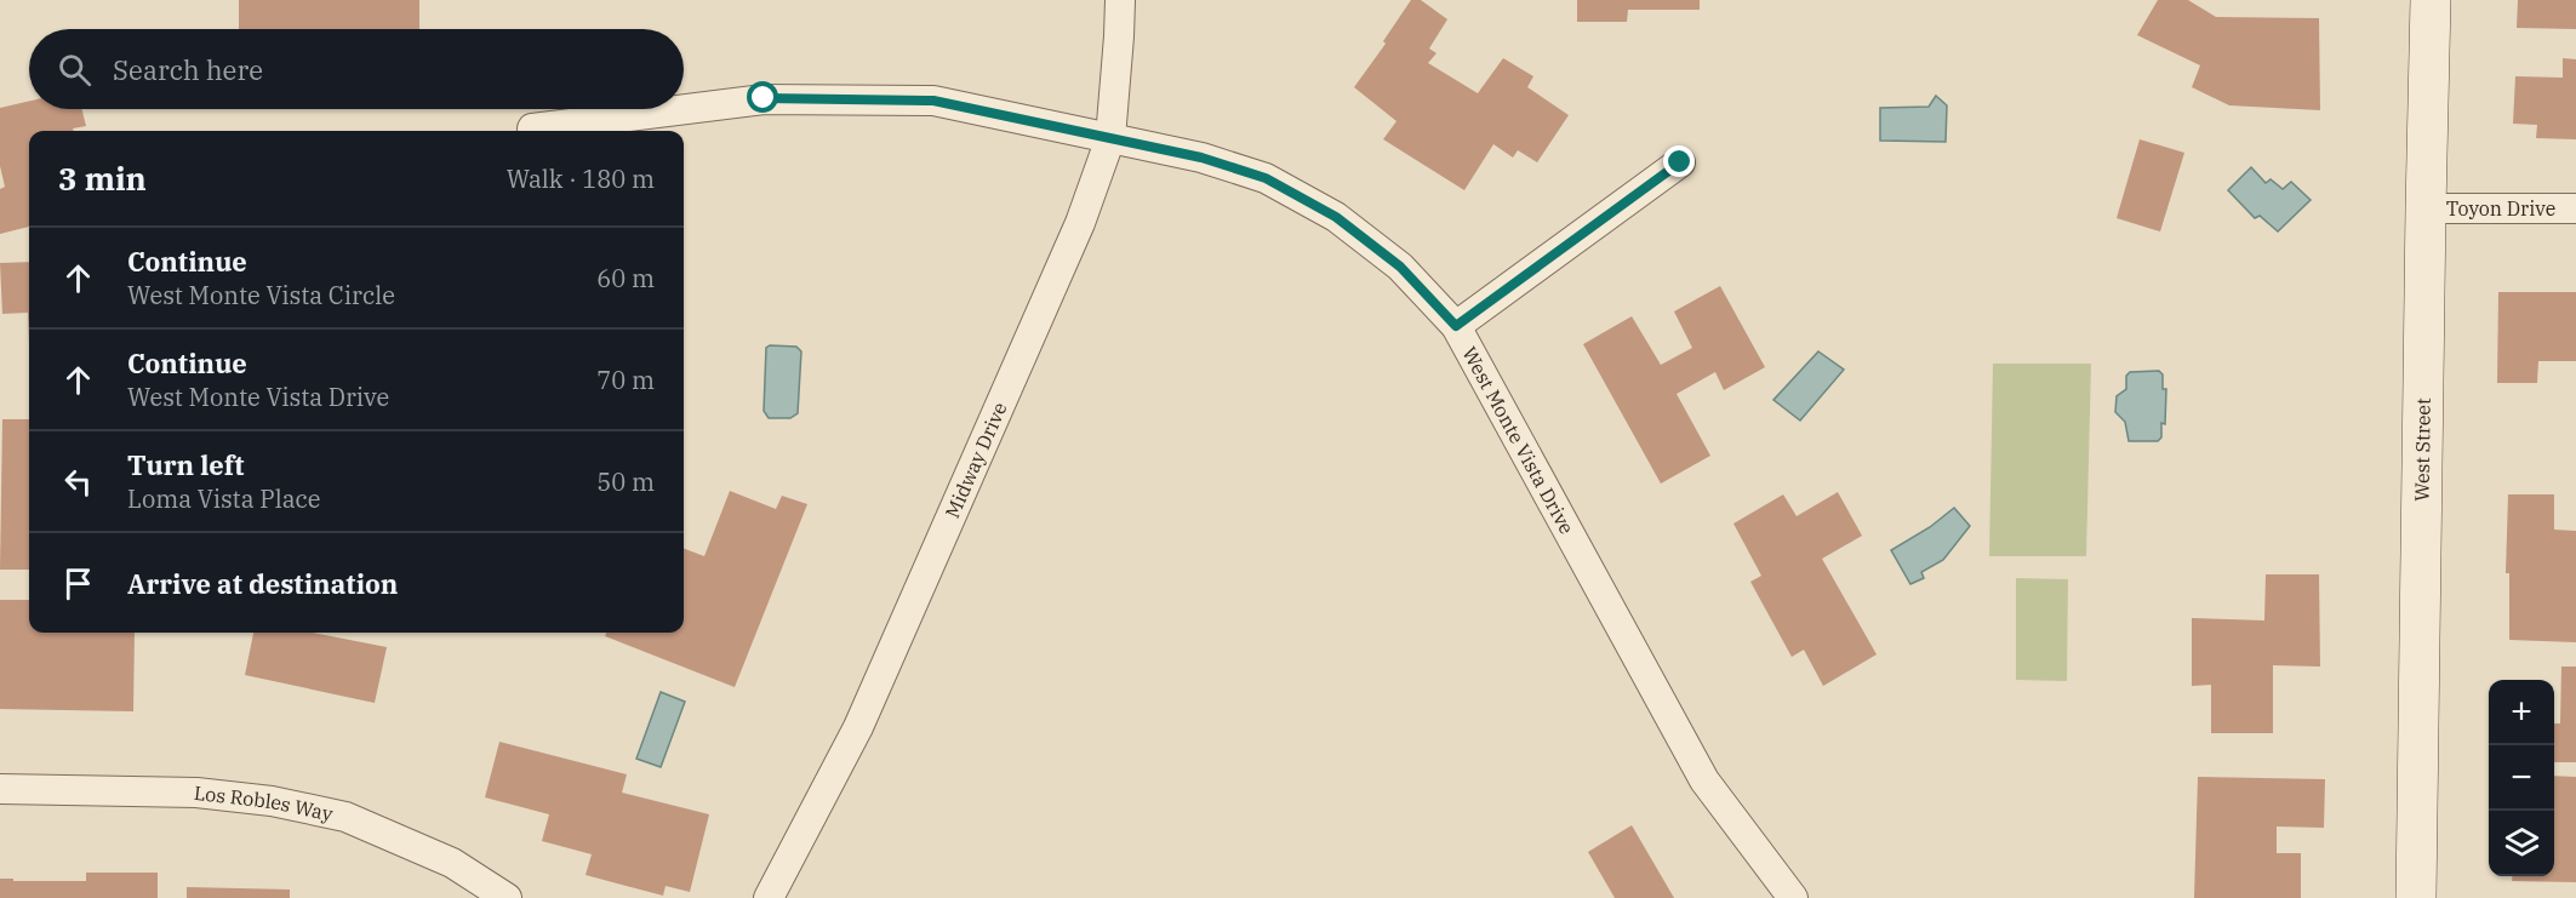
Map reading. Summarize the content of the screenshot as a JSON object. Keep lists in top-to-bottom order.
{
  "streets": {
    "street": [
      "Toyon Drive",
      "West Monte Vista Drive",
      "West Street",
      "Midway Drive",
      "Los Robles Way"
    ]
  },
  "crossings": [
    ["Toyon Drive", "West Street"],
    ["West Monte Vista Drive", "Midway Drive"]
  ],
  "page": {
    "search": "Search here",
    "heading": ["3 min", "Walk · 180 m"],
    "list": [
      ["Continue", "West Monte Vista Circle", "60 m"],
      ["Continue", "West Monte Vista Drive", "70 m"],
      ["Turn left", "Loma Vista Place", "50 m"],
      "Arrive at destination"
    ],
    "map_buttons": ["+", "−"]
  }
}
